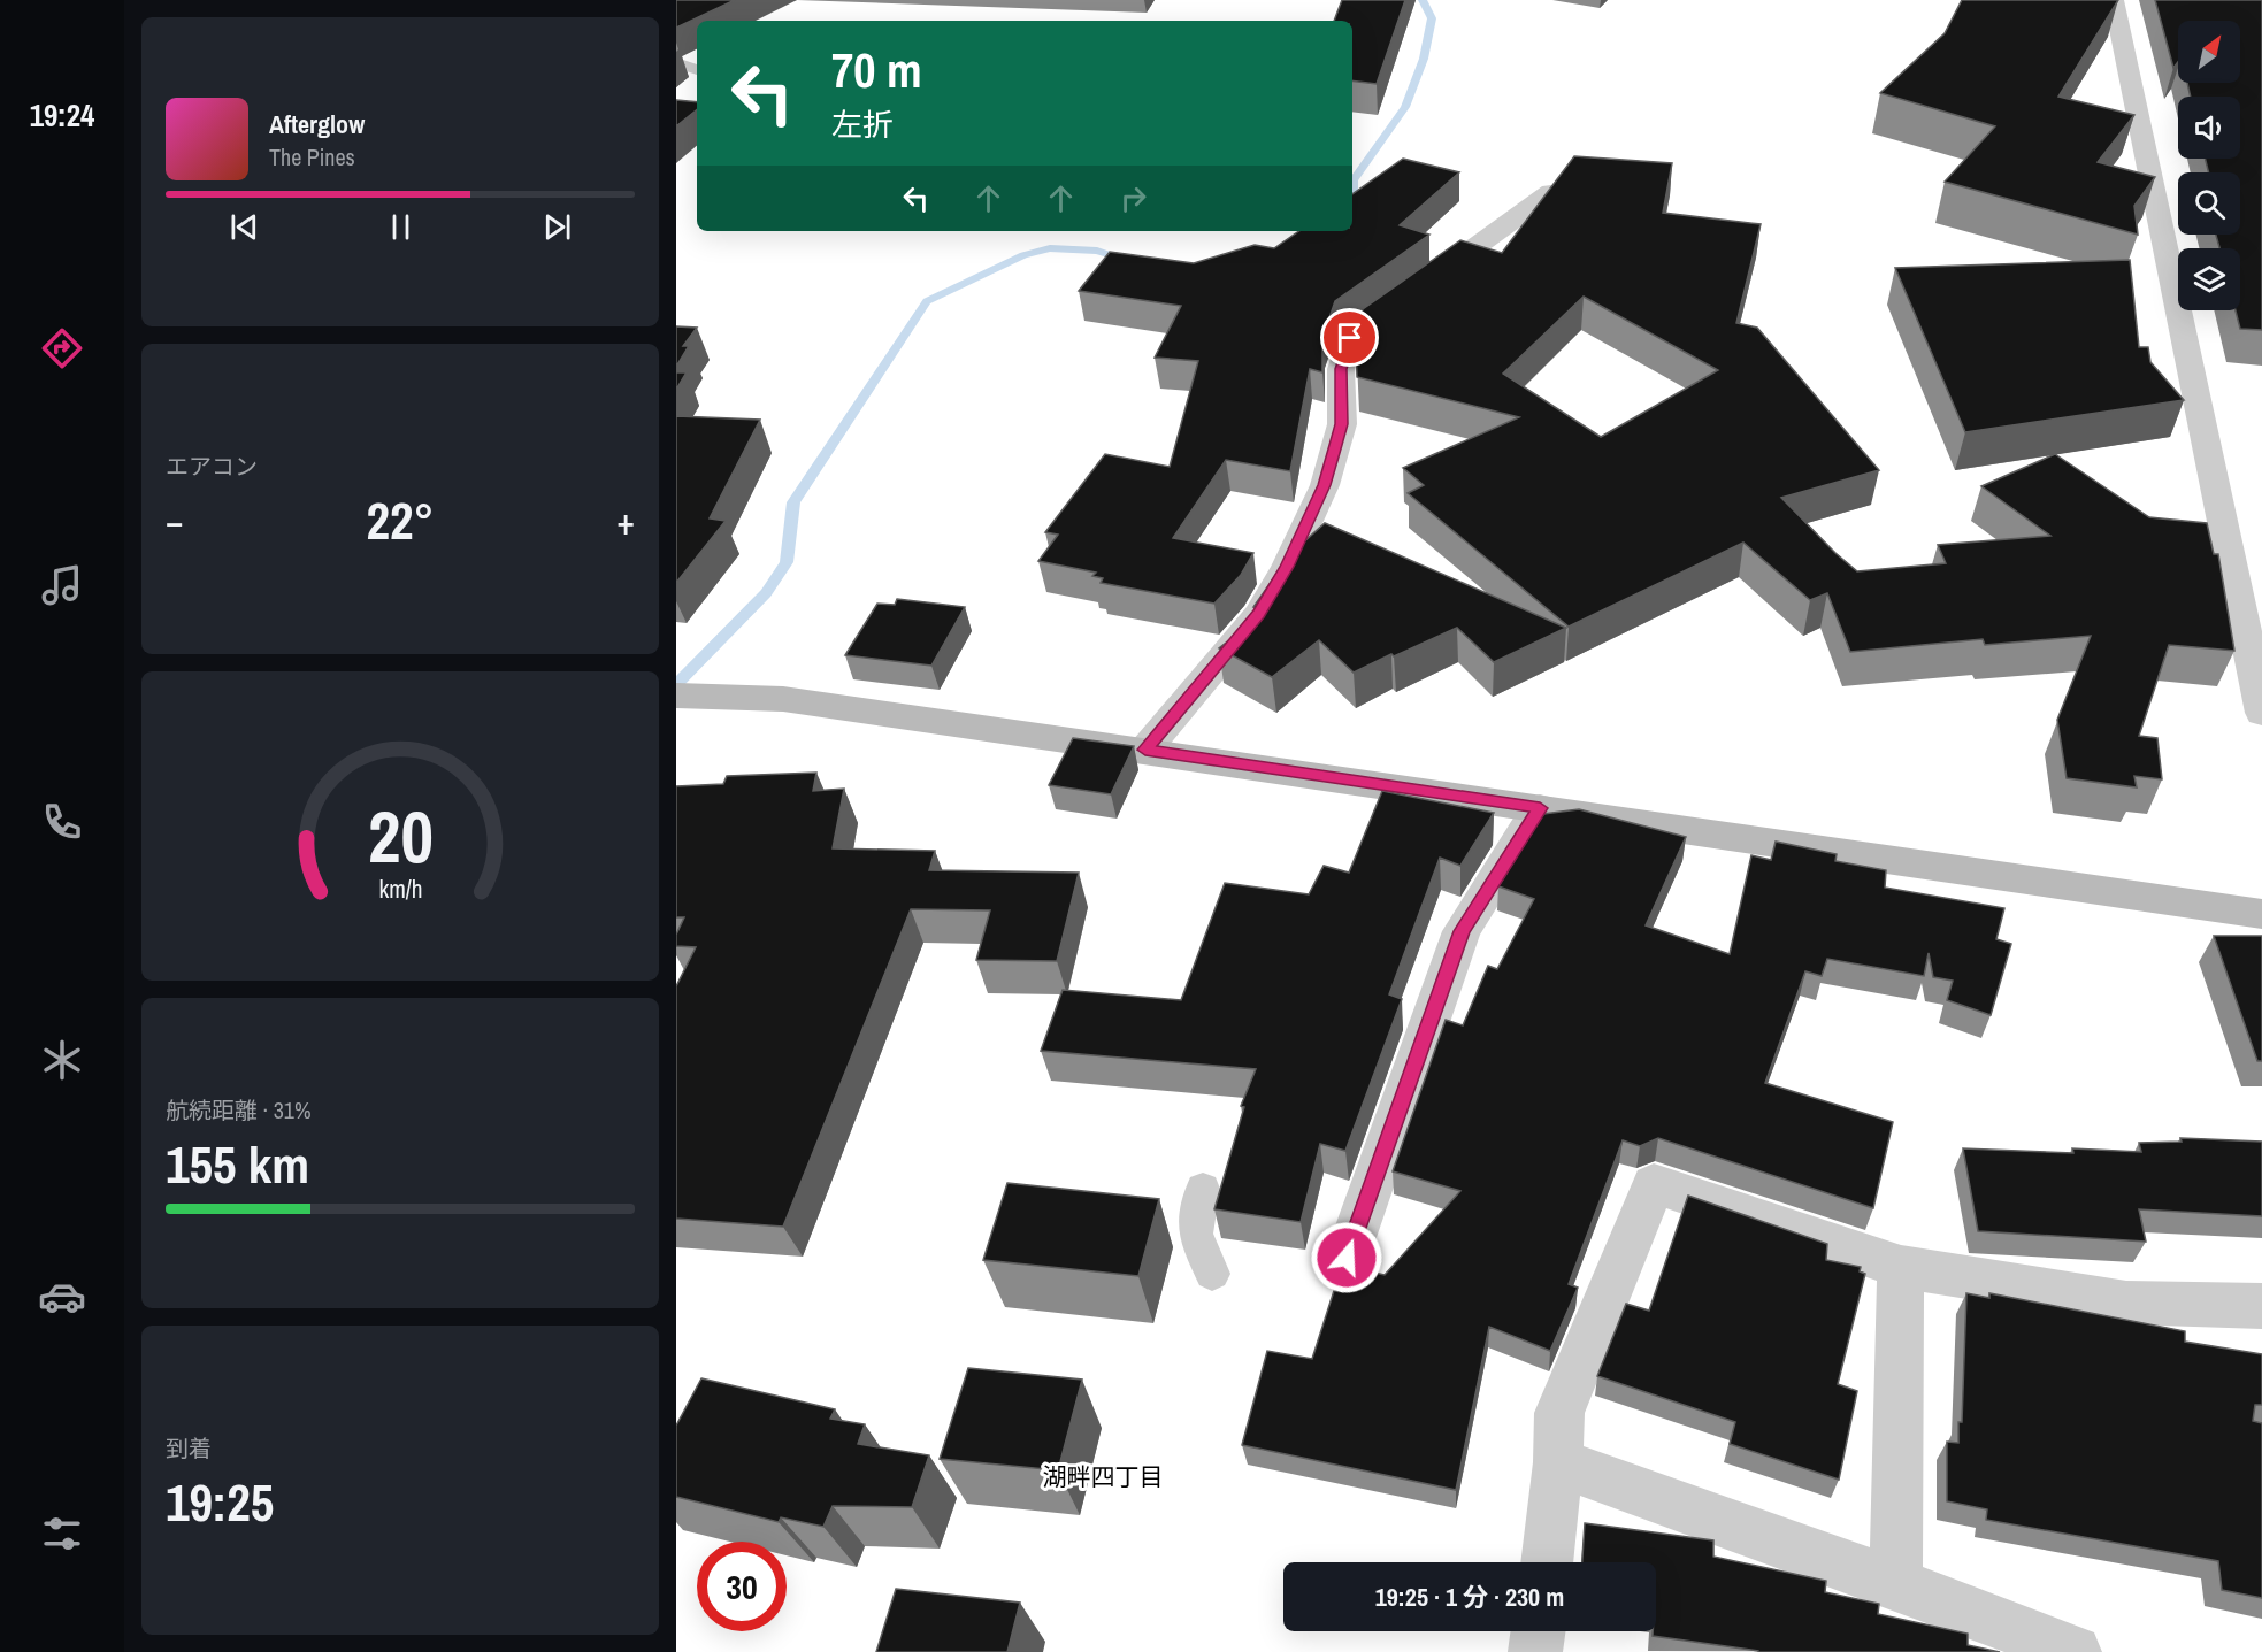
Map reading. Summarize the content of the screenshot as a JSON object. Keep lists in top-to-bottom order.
{
  "districts": ["湖畔四丁目"],
  "north": "top right",
  "page": {
    "tabs": "19:24",
    "turn": ["70 m", "左折"],
    "song": ["Afterglow", "The Pines"],
    "tile": [
      "エアコン",
      ["航続距離 · 31%", "155 km"],
      ["到着", "19:25"]
    ],
    "heat": ["−", "22°", "+"],
    "limit": "30",
    "trip": "19:25 · 1 分 · 230 m",
    "gauge": ["20", "km/h"]
  }
}
